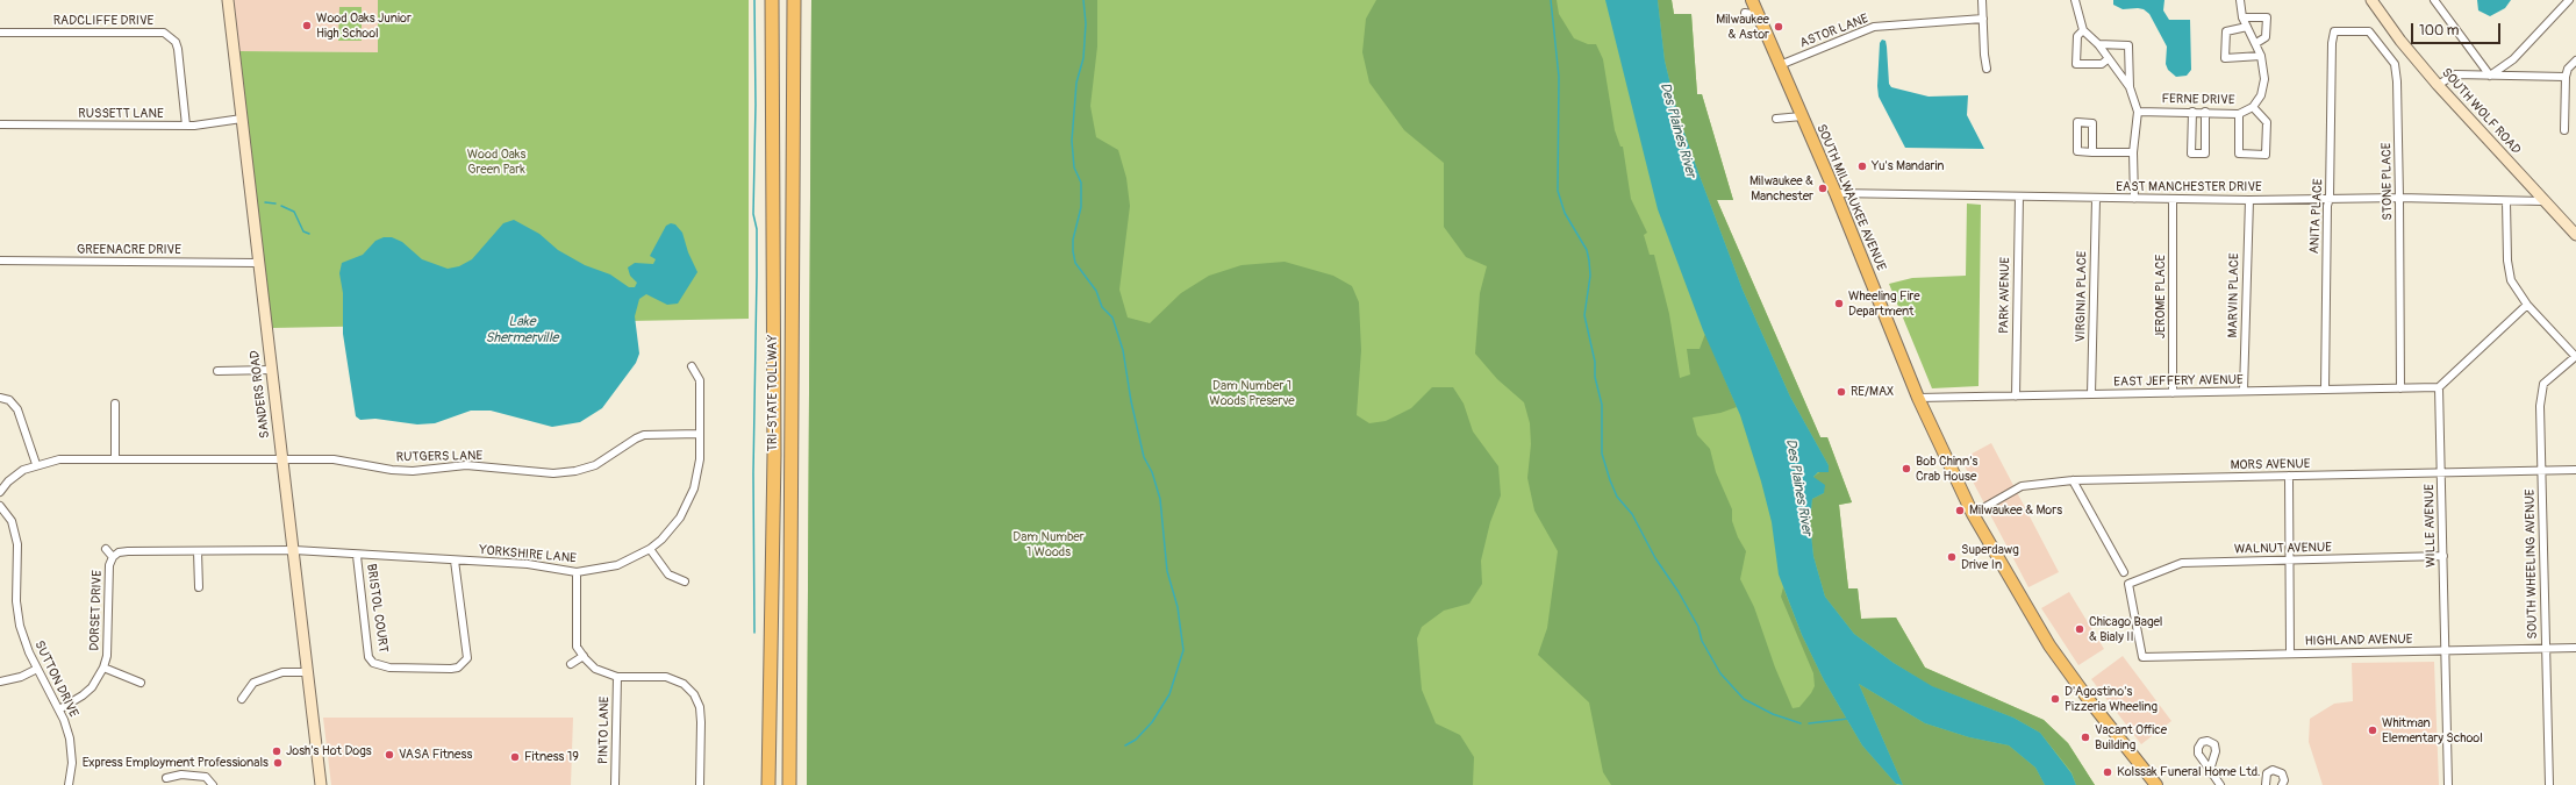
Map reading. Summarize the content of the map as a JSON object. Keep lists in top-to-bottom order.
{
  "streets": {
    "highway": ["TRI-STATE TOLLWAY"],
    "main road": ["SOUTH WOLF ROAD", "SOUTH MILWAUKEE AVENUE", "SANDERS ROAD"],
    "street": [
      "RADCLIFFE DRIVE",
      "ASTOR LANE",
      "FERNE DRIVE",
      "RUSSETT LANE",
      "STONE PLACE",
      "EAST MANCHESTER DRIVE",
      "ANITA PLACE",
      "GREENACRE DRIVE",
      "PARK AVENUE",
      "MARVIN PLACE",
      "VIRGINIA PLACE",
      "JEROME PLACE",
      "EAST JEFFERY AVENUE",
      "RUTGERS LANE",
      "MORS AVENUE",
      "WILLE AVENUE",
      "WALNUT AVENUE",
      "YORKSHIRE LANE",
      "SOUTH WHEELING AVENUE",
      "BRISTOL COURT",
      "DORSET DRIVE",
      "HIGHLAND AVENUE",
      "SUTTON DRIVE",
      "PINTO LANE"
    ]
  },
  "crossings": [
    ["RADCLIFFE DRIVE", "RUSSETT LANE"],
    ["ASTOR LANE", "SOUTH MILWAUKEE AVENUE"],
    ["SOUTH WOLF ROAD", "EAST MANCHESTER DRIVE"],
    ["RUSSETT LANE", "SANDERS ROAD"],
    ["STONE PLACE", "EAST MANCHESTER DRIVE"],
    ["STONE PLACE", "ANITA PLACE"],
    ["STONE PLACE", "EAST JEFFERY AVENUE"],
    ["EAST MANCHESTER DRIVE", "SOUTH MILWAUKEE AVENUE"],
    ["EAST MANCHESTER DRIVE", "ANITA PLACE"],
    ["EAST MANCHESTER DRIVE", "PARK AVENUE"],
    ["EAST MANCHESTER DRIVE", "MARVIN PLACE"],
    ["EAST MANCHESTER DRIVE", "VIRGINIA PLACE"],
    ["EAST MANCHESTER DRIVE", "JEROME PLACE"],
    ["SOUTH MILWAUKEE AVENUE", "EAST JEFFERY AVENUE"],
    ["SOUTH MILWAUKEE AVENUE", "MORS AVENUE"],
    ["ANITA PLACE", "EAST JEFFERY AVENUE"],
    ["GREENACRE DRIVE", "SANDERS ROAD"],
    ["PARK AVENUE", "EAST JEFFERY AVENUE"],
    ["MARVIN PLACE", "EAST JEFFERY AVENUE"],
    ["VIRGINIA PLACE", "EAST JEFFERY AVENUE"],
    ["JEROME PLACE", "EAST JEFFERY AVENUE"],
    ["EAST JEFFERY AVENUE", "WILLE AVENUE"],
    ["SANDERS ROAD", "RUTGERS LANE"],
    ["SANDERS ROAD", "YORKSHIRE LANE"],
    ["RUTGERS LANE", "YORKSHIRE LANE"],
    ["MORS AVENUE", "WILLE AVENUE"],
    ["MORS AVENUE", "SOUTH WHEELING AVENUE"],
    ["WILLE AVENUE", "WALNUT AVENUE"],
    ["WILLE AVENUE", "HIGHLAND AVENUE"],
    ["WALNUT AVENUE", "HIGHLAND AVENUE"],
    ["YORKSHIRE LANE", "BRISTOL COURT"],
    ["YORKSHIRE LANE", "DORSET DRIVE"],
    ["SOUTH WHEELING AVENUE", "HIGHLAND AVENUE"],
    ["DORSET DRIVE", "SUTTON DRIVE"]
  ],
  "water": ["Des Plaines River", "Lake Shermerville"],
  "parks": ["Wood Oaks Green Park", "Dam Number 1 Woods Preserve", "Dam Number 1 Woods"],
  "places": [
    "Wood Oaks Junior High School",
    "Milwaukee & Astor",
    "Yu's Mandarin",
    "Milwaukee & Manchester",
    "Wheeling Fire Department",
    "RE/MAX",
    "Bob Chinn's Crab House",
    "Milwaukee & Mors",
    "Superdawg Drive In",
    "Chicago Bagel & Bialy II",
    "D'Agostino's Pizzeria Wheeling",
    "Whitman Elementary School",
    "Vacant Office Building",
    "Josh's Hot Dogs",
    "VASA Fitness",
    "Fitness 19",
    "Express Employment Professionals",
    "Kolssak Funeral Home Ltd."
  ],
  "scale_bar": "100 m"
}
